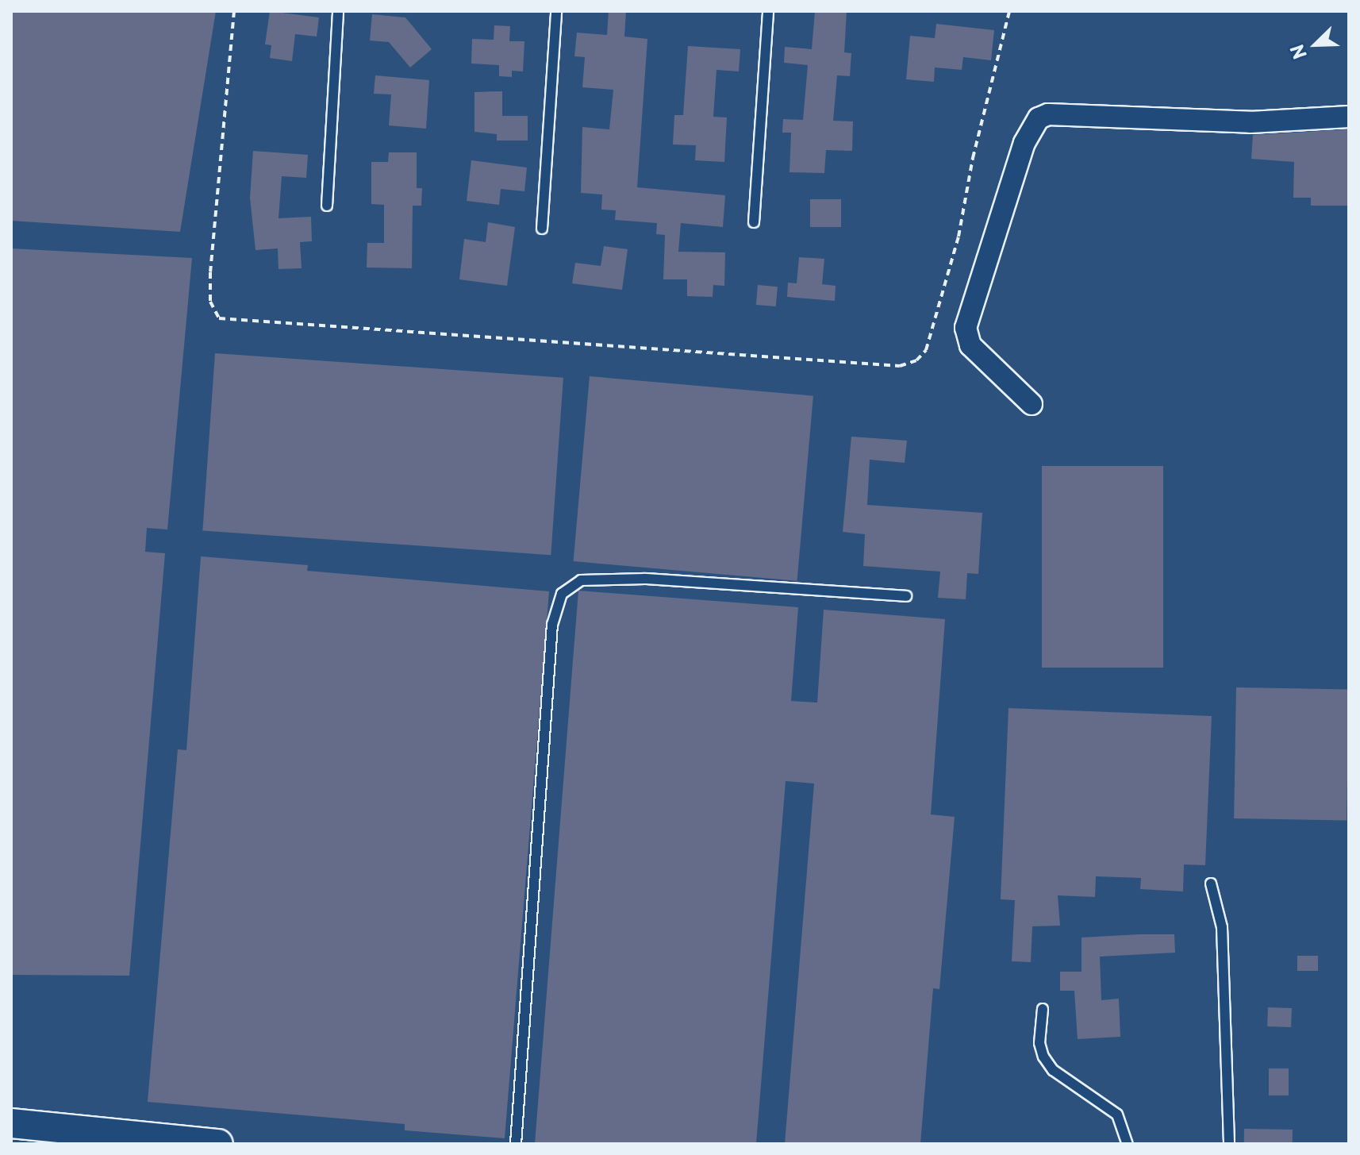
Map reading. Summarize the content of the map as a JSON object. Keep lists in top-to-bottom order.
{
  "north": "bottom left"
}
